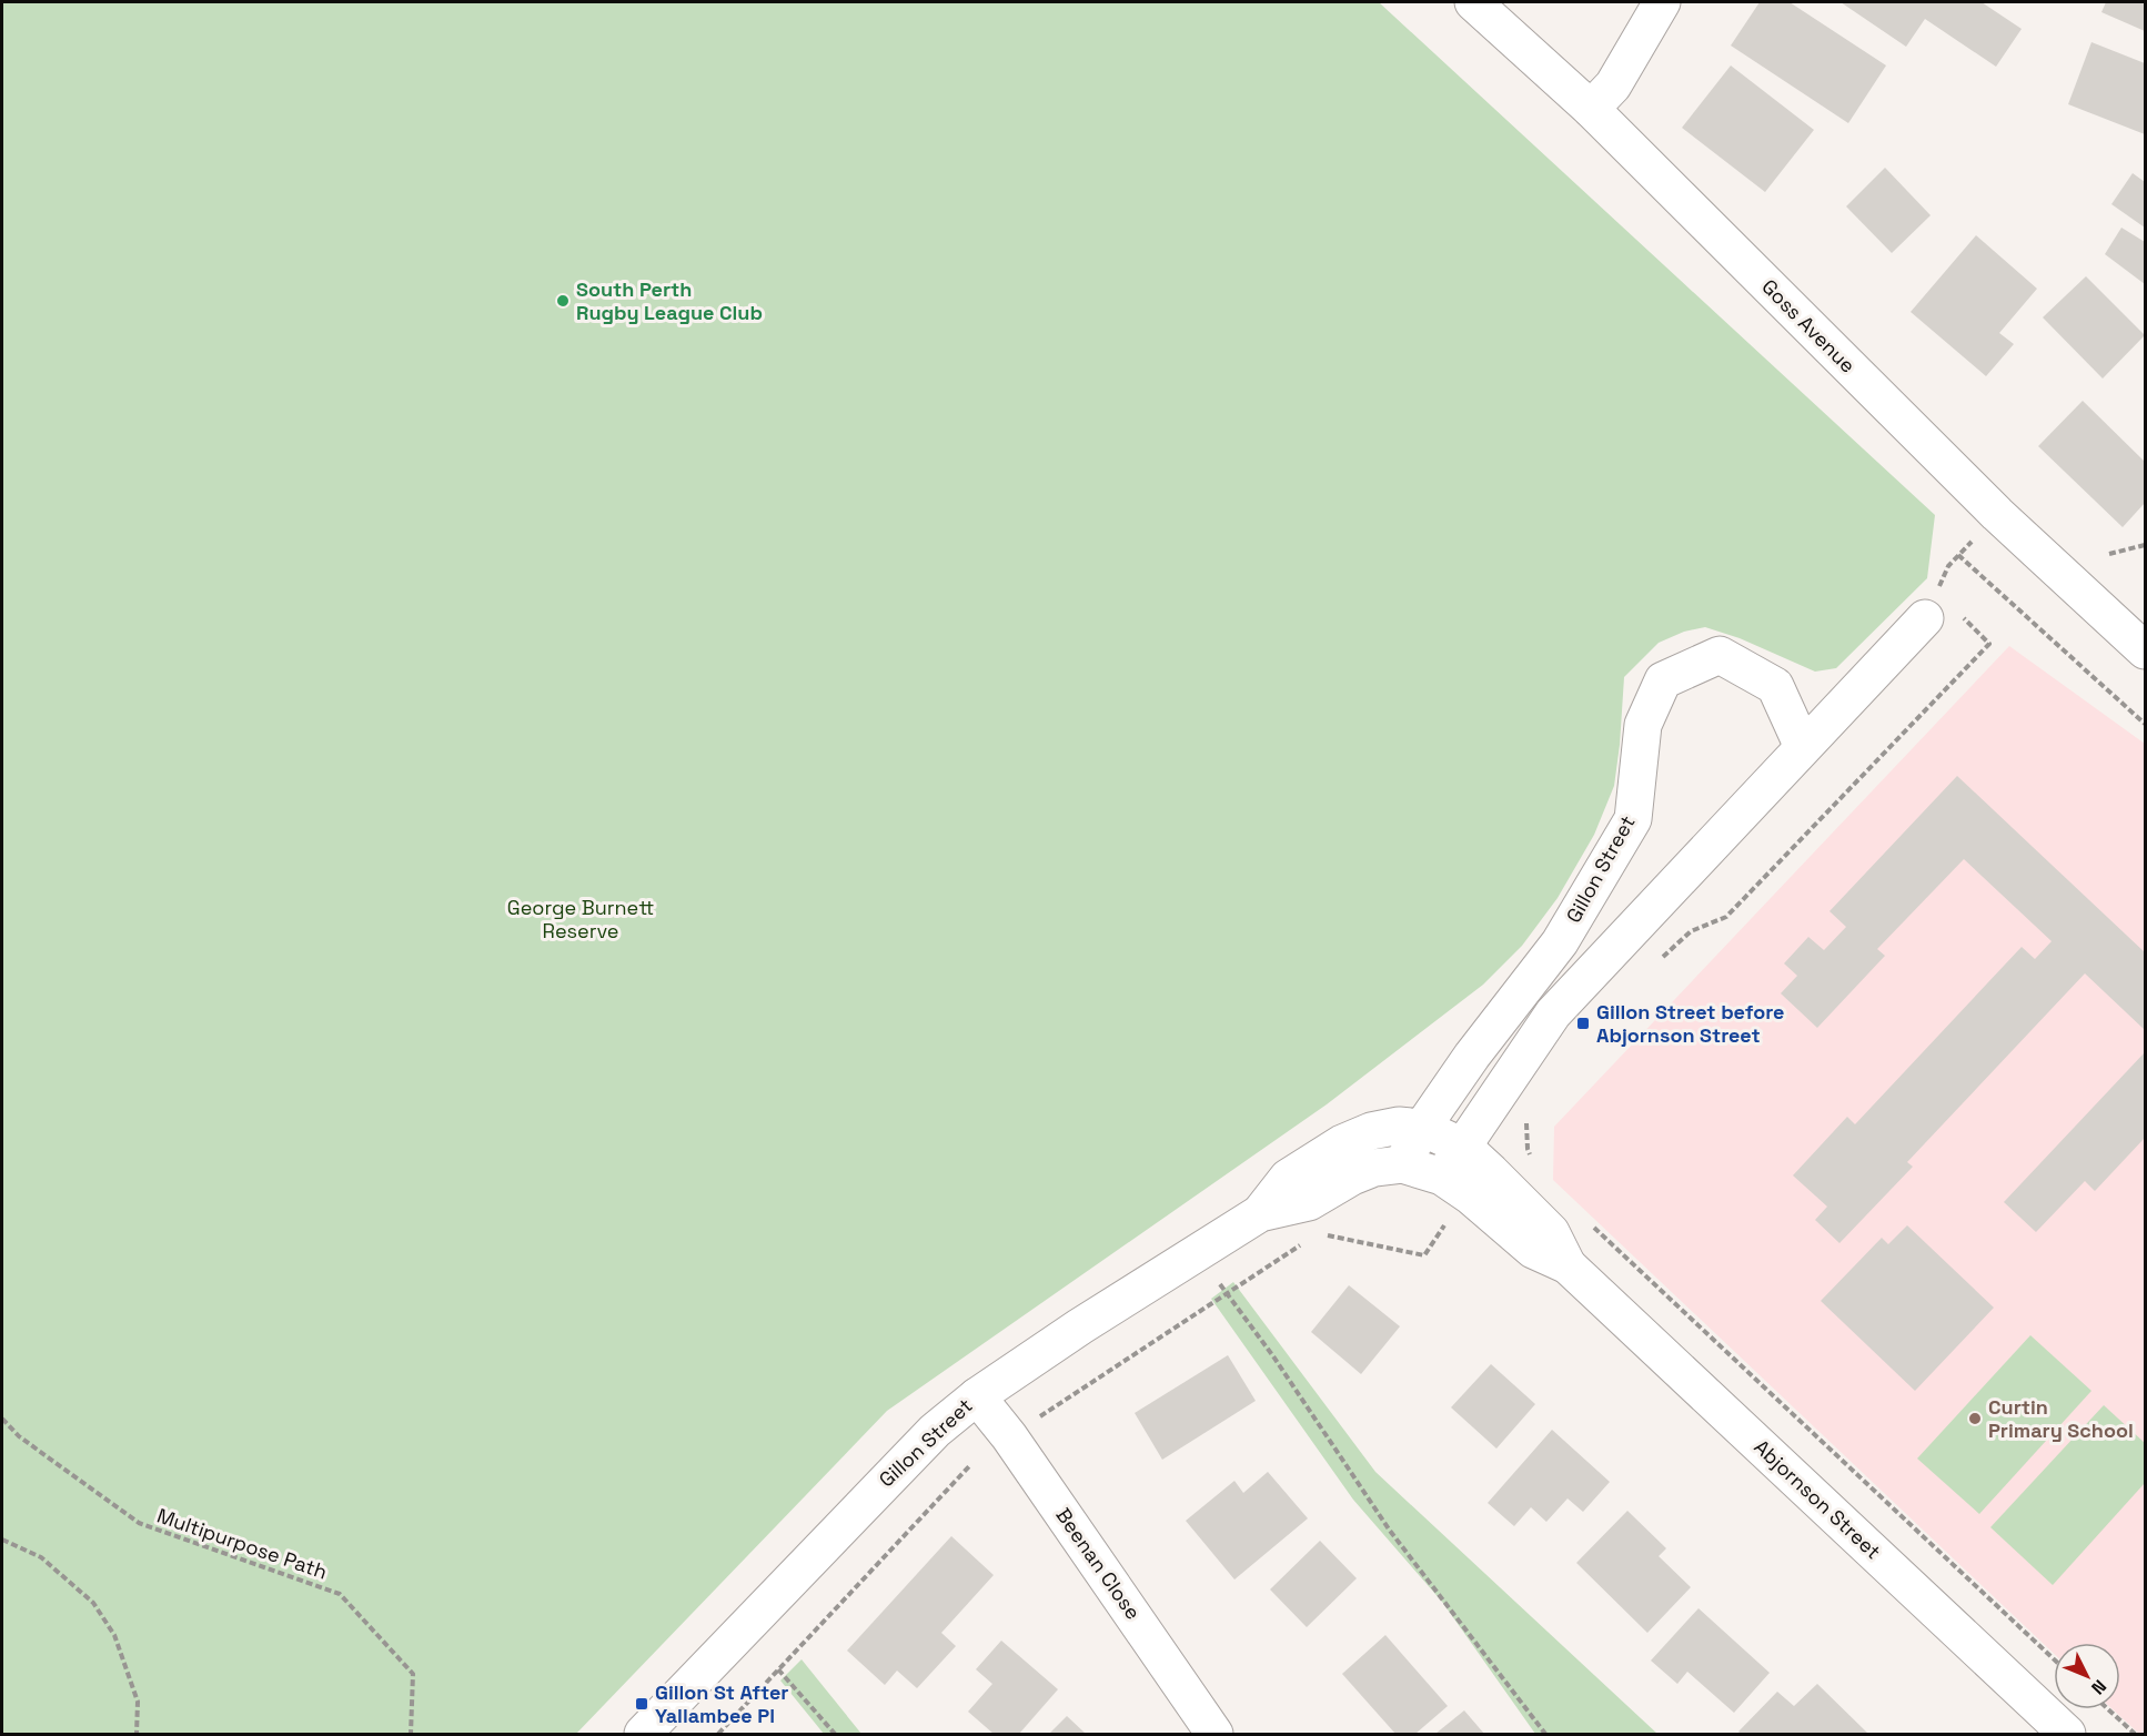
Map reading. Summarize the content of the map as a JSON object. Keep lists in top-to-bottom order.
{
  "streets": {
    "street": [
      "Goss Avenue",
      "Gillon Street",
      "Abjornson Street",
      "Beenan Close"
    ],
    "path": ["Multipurpose Path"]
  },
  "crossings": [
    ["Gillon Street", "Abjornson Street"],
    ["Gillon Street", "Beenan Close"]
  ],
  "parks": ["George Burnett Reserve"],
  "places": {
    "other": ["South Perth Rugby League Club", "Curtin Primary School"],
    "transit": ["Gillon Street before Abjornson Street", "Gillon St After Yallambee Pl"]
  },
  "north": "bottom right"
}
